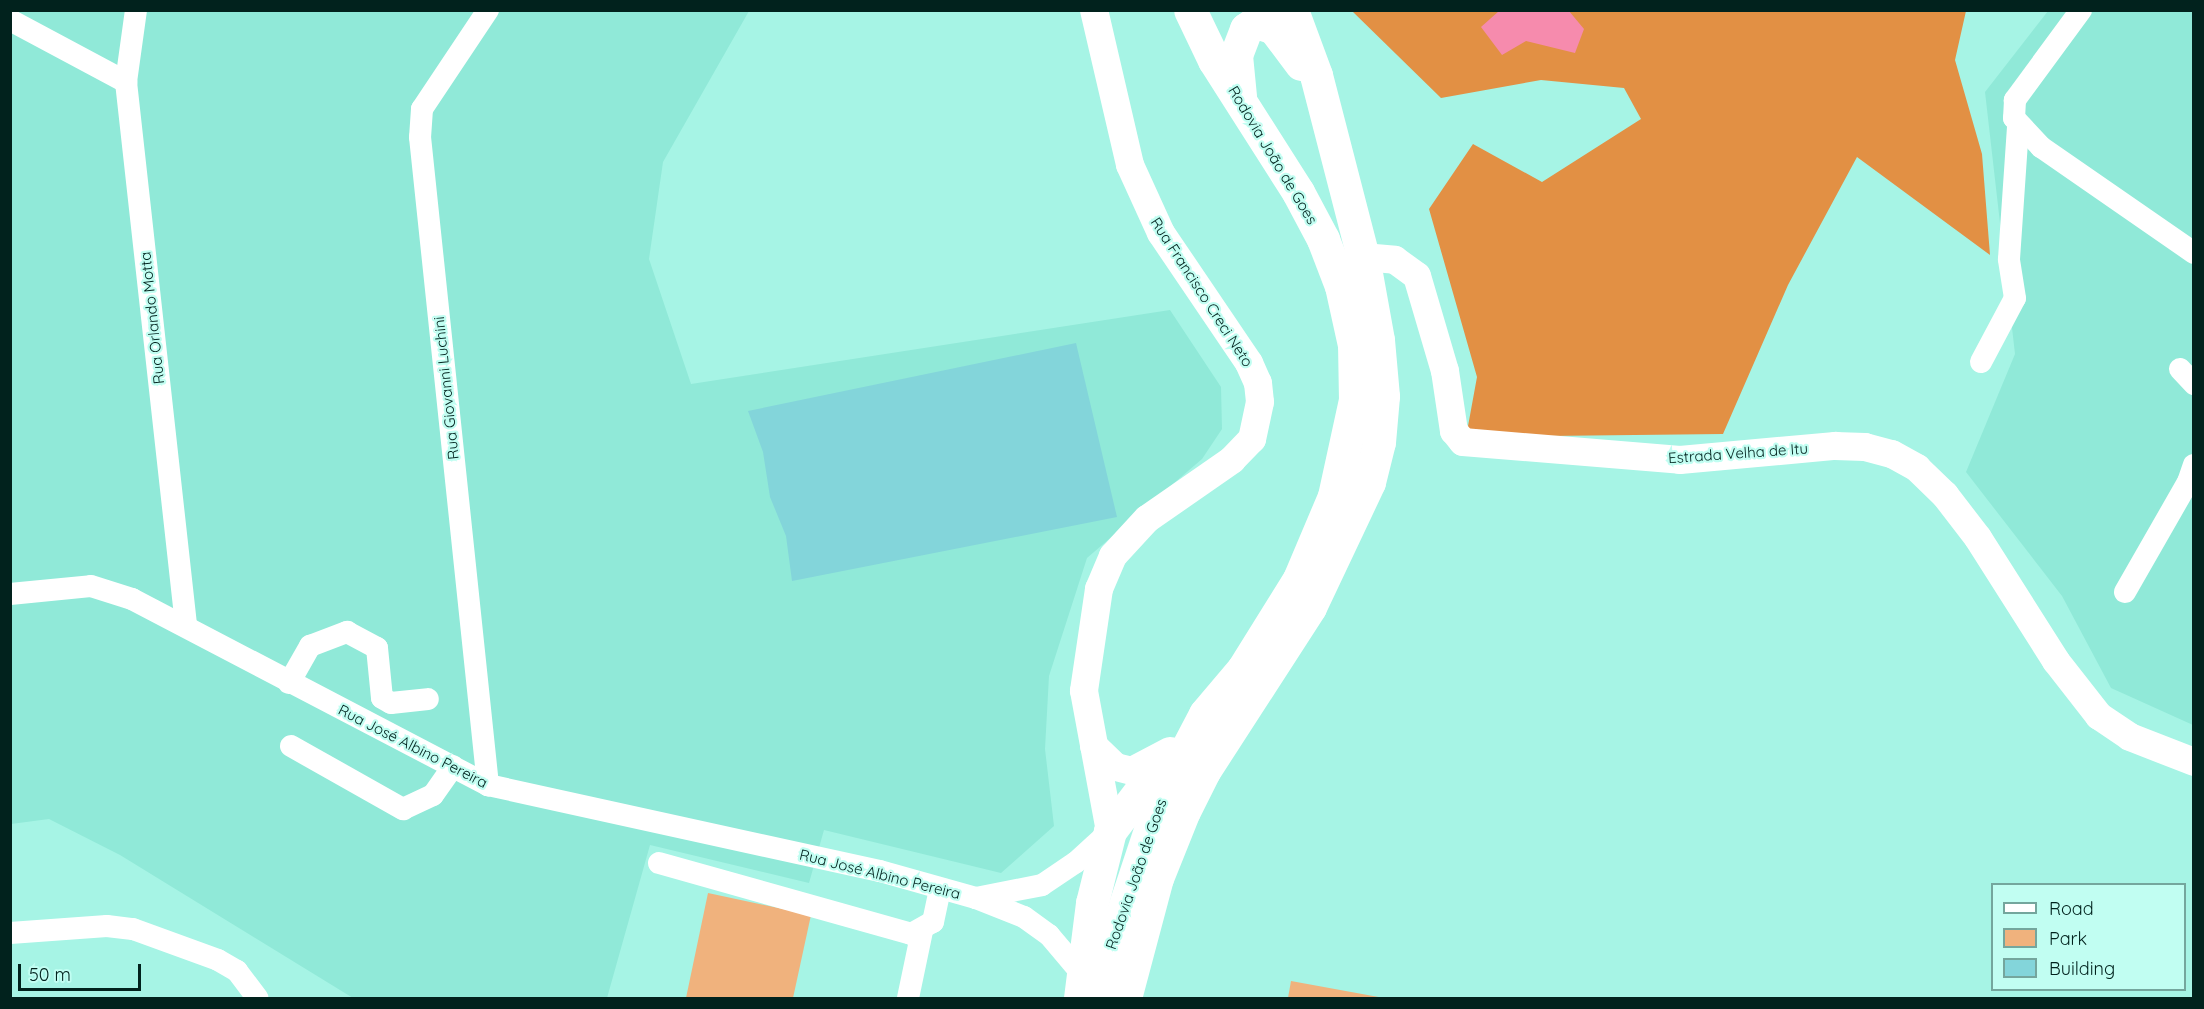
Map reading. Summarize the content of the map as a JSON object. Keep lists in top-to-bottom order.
{
  "streets": {
    "highway": ["Rodovia João de Goes"],
    "main road": ["Rua Francisco Creci Neto", "Estrada Velha de Itu"],
    "street": ["Rua Orlando Motta", "Rua Giovanni Luchini", "Rua José Albino Pereira"]
  },
  "crossings": [
    ["Rodovia João de Goes", "Estrada Velha de Itu"],
    ["Rodovia João de Goes", "Rua José Albino Pereira"],
    ["Rua Francisco Creci Neto", "Rua José Albino Pereira"],
    ["Rua Orlando Motta", "Rua José Albino Pereira"],
    ["Rua Giovanni Luchini", "Rua José Albino Pereira"]
  ],
  "legend": ["Road", "Park", "Building"],
  "scale_bar": "50 m"
}
